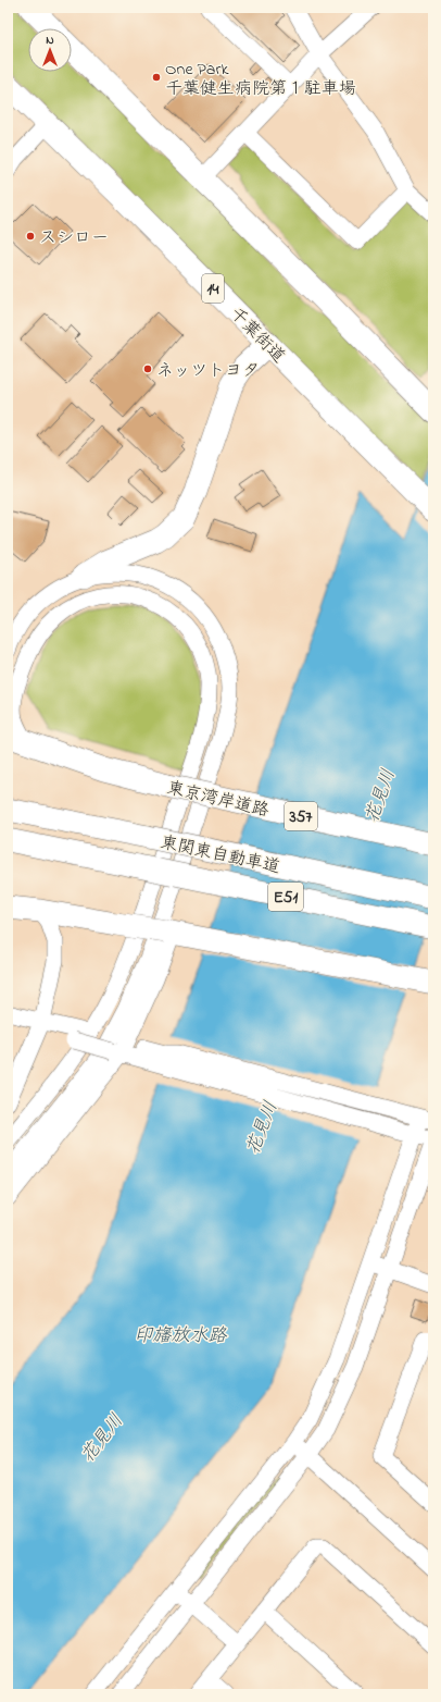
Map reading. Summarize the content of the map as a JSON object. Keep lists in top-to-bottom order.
{
  "streets": {
    "highway": [
      "14",
      "千葉街道",
      "東京湾岸道路",
      "357",
      "東関東自動車道",
      "E51"
    ]
  },
  "water": ["花見川", "印旛放水路"],
  "places": ["One Park 千葉健生病院第１駐車場", "スシロー", "ネッツトヨタ"],
  "north": "top"
}
